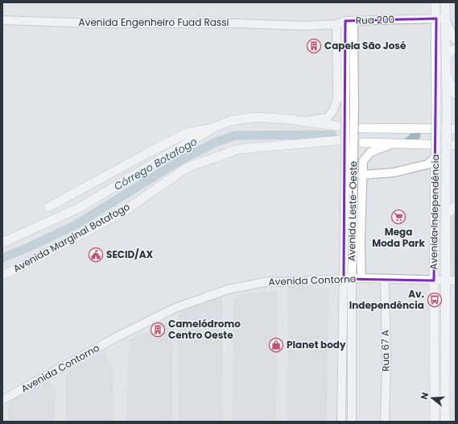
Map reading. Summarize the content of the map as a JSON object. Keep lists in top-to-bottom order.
{
  "streets": {
    "main road": [
      "Rua 200",
      "Avenida Engenheiro Fuad Rassi",
      "Avenida Leste-Oeste",
      "Avenida Independência",
      "Avenida Marginal Botafogo",
      "Avenida Contorno",
      "Rua 67 A"
    ]
  },
  "crossings": [
    ["Rua 200", "Avenida Engenheiro Fuad Rassi"],
    ["Rua 200", "Avenida Leste-Oeste"],
    ["Rua 200", "Avenida Independência"],
    ["Avenida Leste-Oeste", "Avenida Contorno"],
    ["Avenida Independência", "Avenida Contorno"],
    ["Avenida Contorno", "Rua 67 A"]
  ],
  "water": ["Córrego Botafogo"],
  "places": {
    "building": ["Capela São José", "Camelódromo Centro Oeste"],
    "supermarket": ["Mega Moda Park"],
    "public building": ["SECID/AX"],
    "bus stop": ["Av. Independência"],
    "shop": ["Planet body"]
  },
  "north": "left"
}
